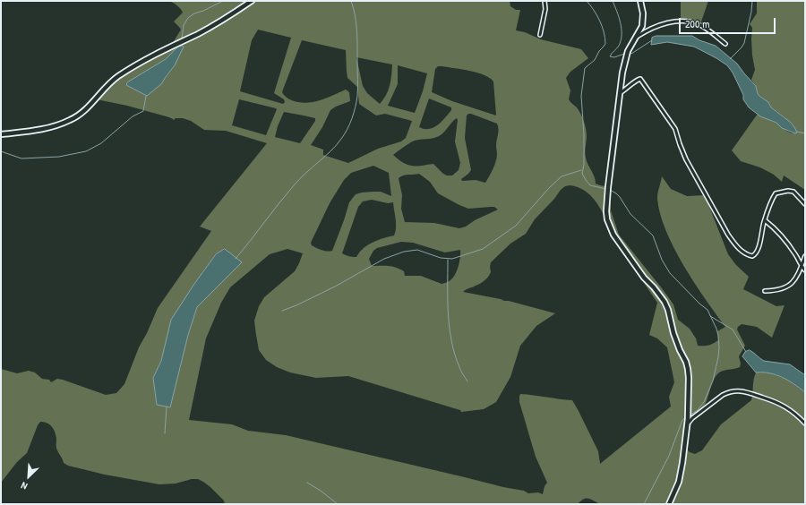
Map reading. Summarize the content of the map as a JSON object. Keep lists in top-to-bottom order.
{
  "scale_bar": "200 m",
  "north": "bottom left"
}
